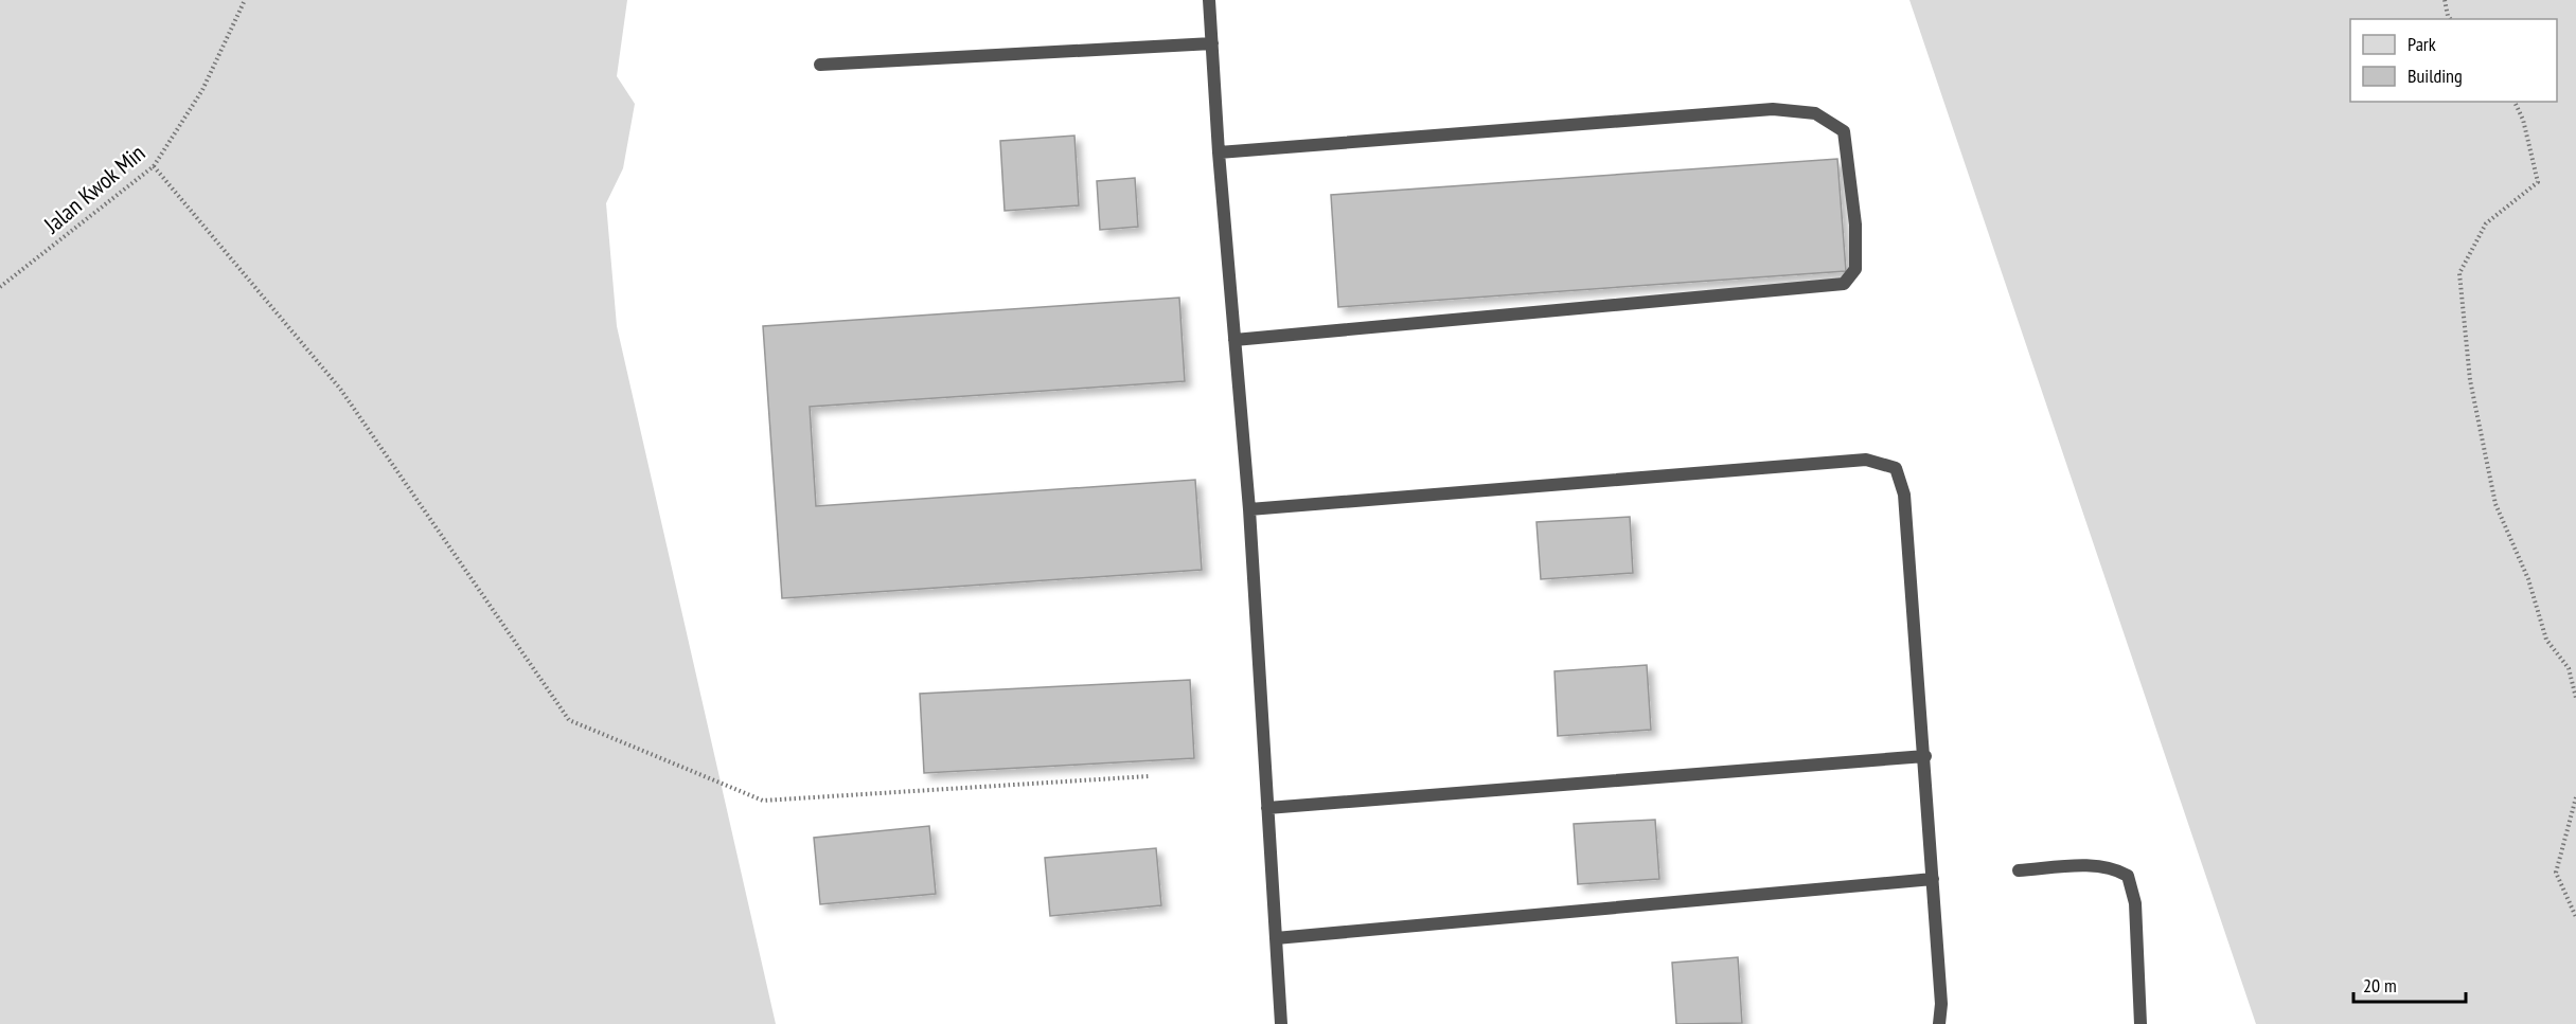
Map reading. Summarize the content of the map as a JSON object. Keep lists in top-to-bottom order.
{
  "streets": {
    "path": ["Jalan Kwok Min"]
  },
  "legend": ["Park", "Building"],
  "scale_bar": "20 m"
}
